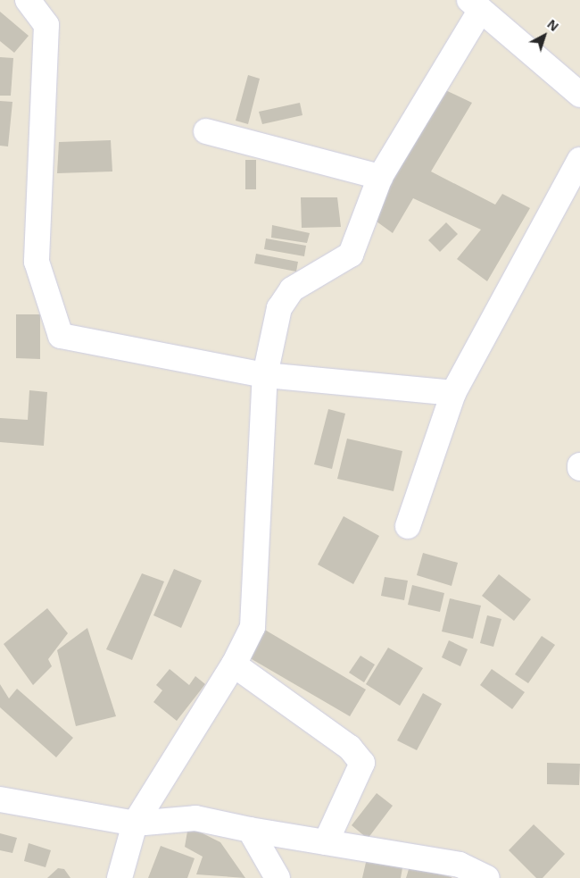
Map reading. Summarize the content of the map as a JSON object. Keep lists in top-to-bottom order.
{
  "north": "top right"
}
